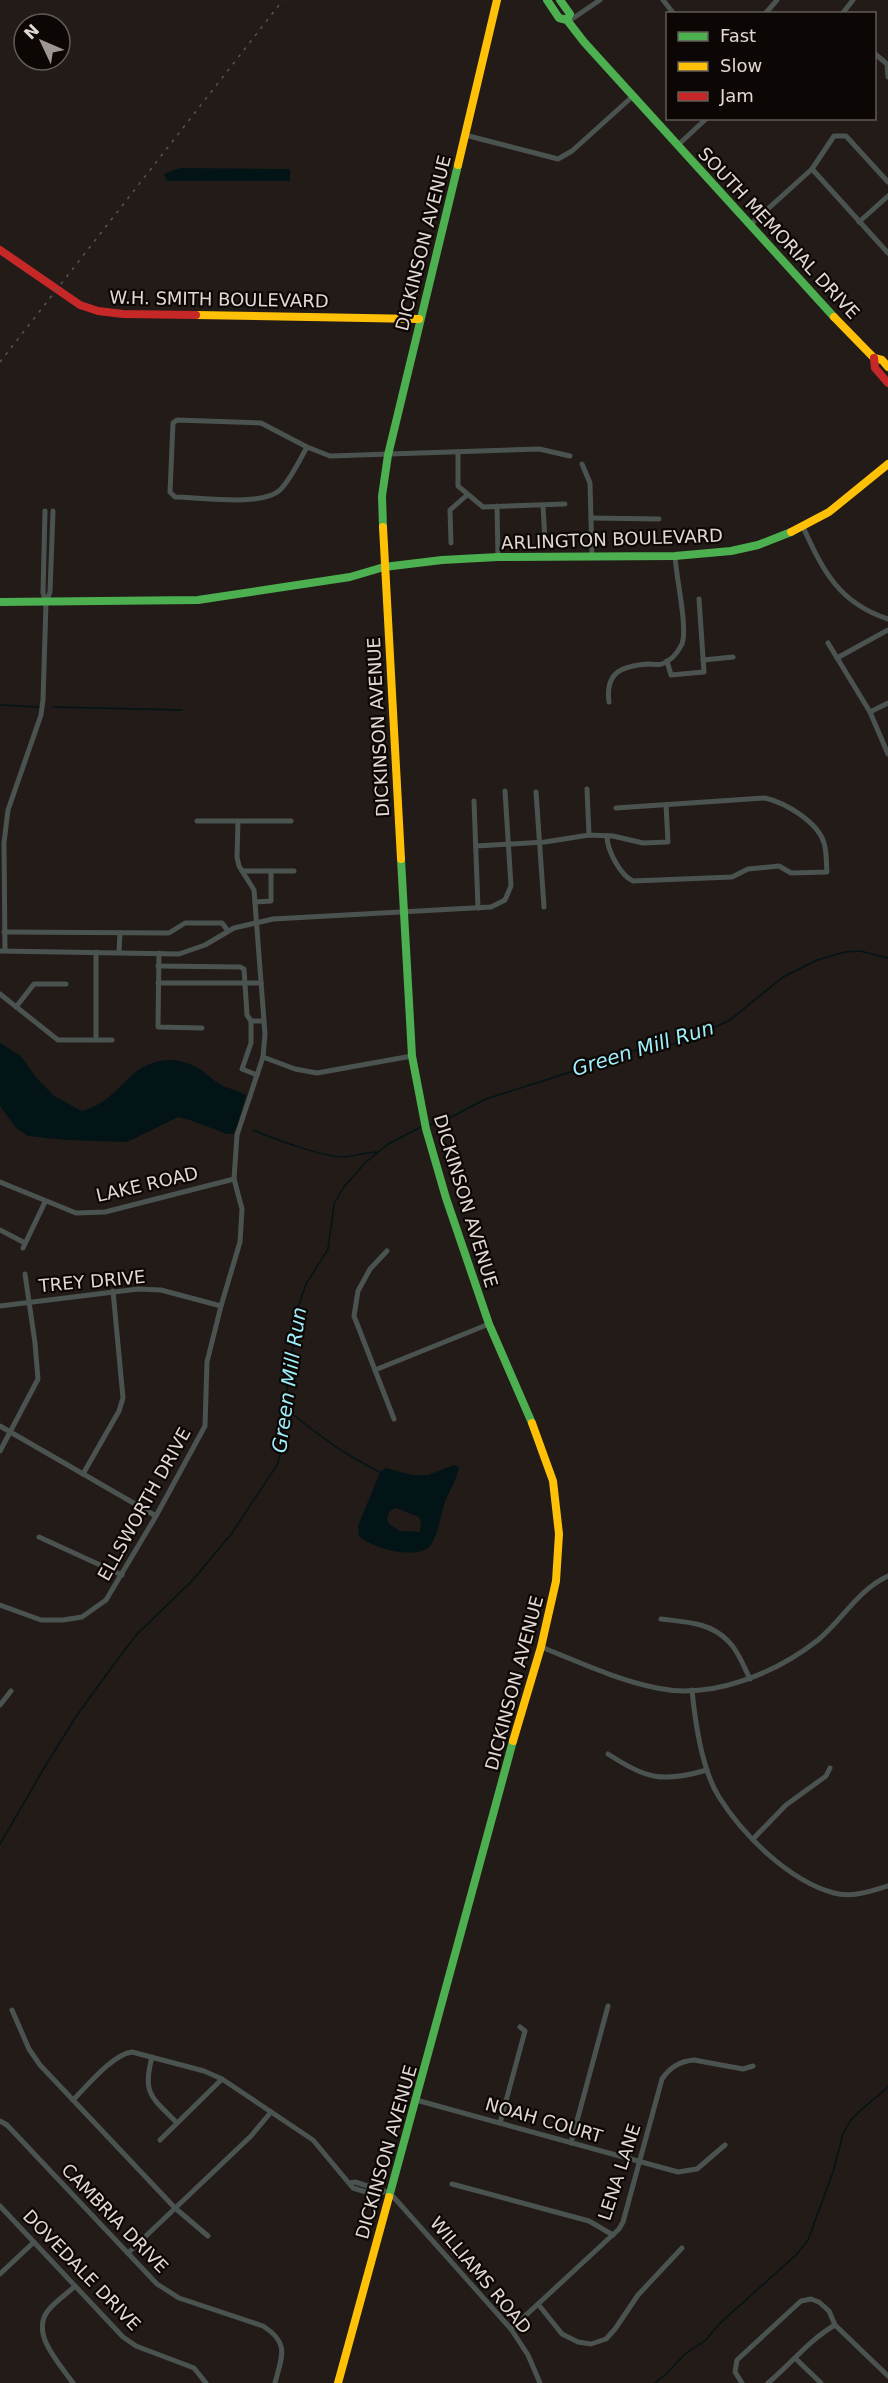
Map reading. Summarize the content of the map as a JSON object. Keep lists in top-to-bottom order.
{
  "streets": {
    "main road": [
      "SOUTH MEMORIAL DRIVE",
      "DICKINSON AVENUE",
      "W.H. SMITH BOULEVARD",
      "ARLINGTON BOULEVARD"
    ],
    "street": [
      "LAKE ROAD",
      "TREY DRIVE",
      "ELLSWORTH DRIVE",
      "NOAH COURT",
      "LENA LANE",
      "CAMBRIA DRIVE",
      "DOVEDALE DRIVE",
      "WILLIAMS ROAD"
    ]
  },
  "crossings": [
    ["DICKINSON AVENUE", "W.H. SMITH BOULEVARD"],
    ["DICKINSON AVENUE", "ARLINGTON BOULEVARD"],
    ["DICKINSON AVENUE", "NOAH COURT"],
    ["DICKINSON AVENUE", "WILLIAMS ROAD"],
    ["LAKE ROAD", "ELLSWORTH DRIVE"],
    ["TREY DRIVE", "ELLSWORTH DRIVE"],
    ["NOAH COURT", "LENA LANE"],
    ["LENA LANE", "WILLIAMS ROAD"]
  ],
  "water": ["Green Mill Run"],
  "legend": ["Fast", "Slow", "Jam"],
  "north": "top left"
}
